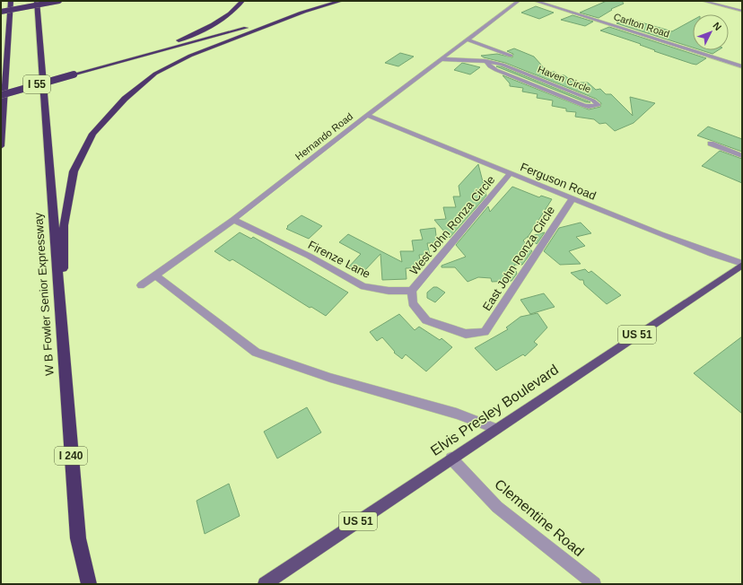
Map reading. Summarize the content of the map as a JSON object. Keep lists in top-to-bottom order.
{
  "streets": {
    "highway": ["I 55", "W B Fowler Senior Expressway", "I 240"],
    "main road": ["US 51", "Elvis Presley Boulevard"],
    "street": [
      "Carlton Road",
      "Haven Circle",
      "Hernando Road",
      "Ferguson Road",
      "West John Ronza Circle",
      "East John Ronza Circle",
      "Firenze Lane",
      "Clementine Road"
    ]
  },
  "crossings": [
    ["Haven Circle", "Hernando Road"],
    ["Hernando Road", "Ferguson Road"],
    ["Hernando Road", "Firenze Lane"],
    ["Ferguson Road", "West John Ronza Circle"],
    ["Ferguson Road", "East John Ronza Circle"],
    ["Ferguson Road", "Elvis Presley Boulevard"],
    ["West John Ronza Circle", "East John Ronza Circle"],
    ["West John Ronza Circle", "Firenze Lane"],
    ["East John Ronza Circle", "Firenze Lane"],
    ["Elvis Presley Boulevard", "Clementine Road"]
  ],
  "north": "top right"
}
